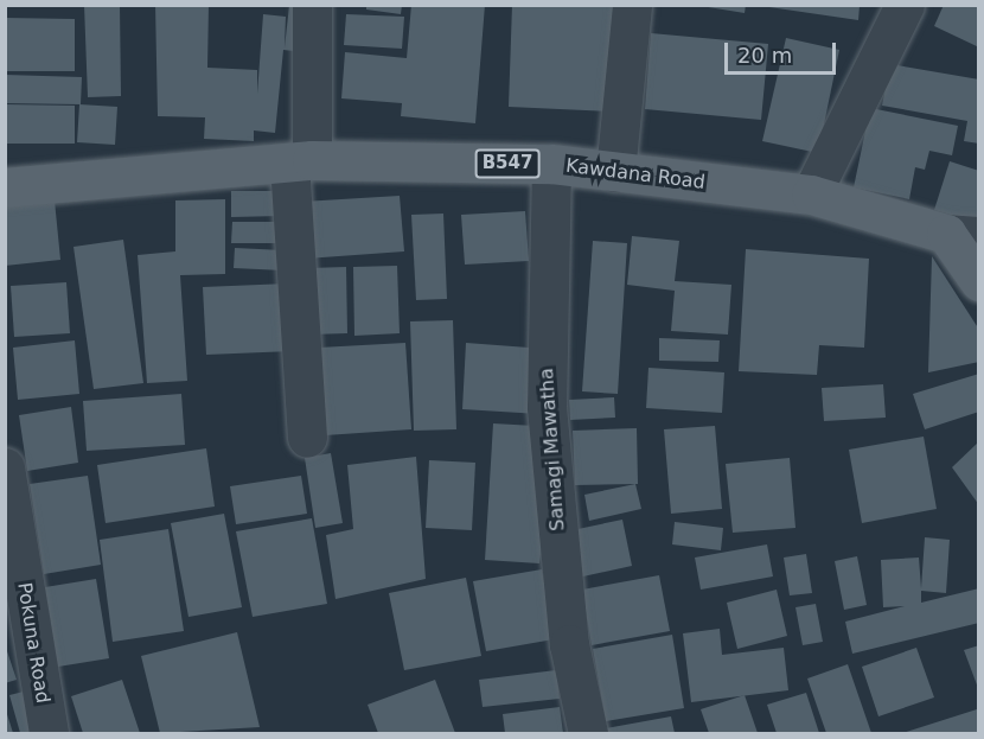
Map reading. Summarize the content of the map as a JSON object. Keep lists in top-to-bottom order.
{
  "streets": {
    "main road": ["B547", "Kawdana Road"],
    "street": ["Samagi Mawatha", "Pokuna Road"]
  },
  "crossings": [
    ["Kawdana Road", "Samagi Mawatha"]
  ],
  "scale_bar": "20 m"
}
